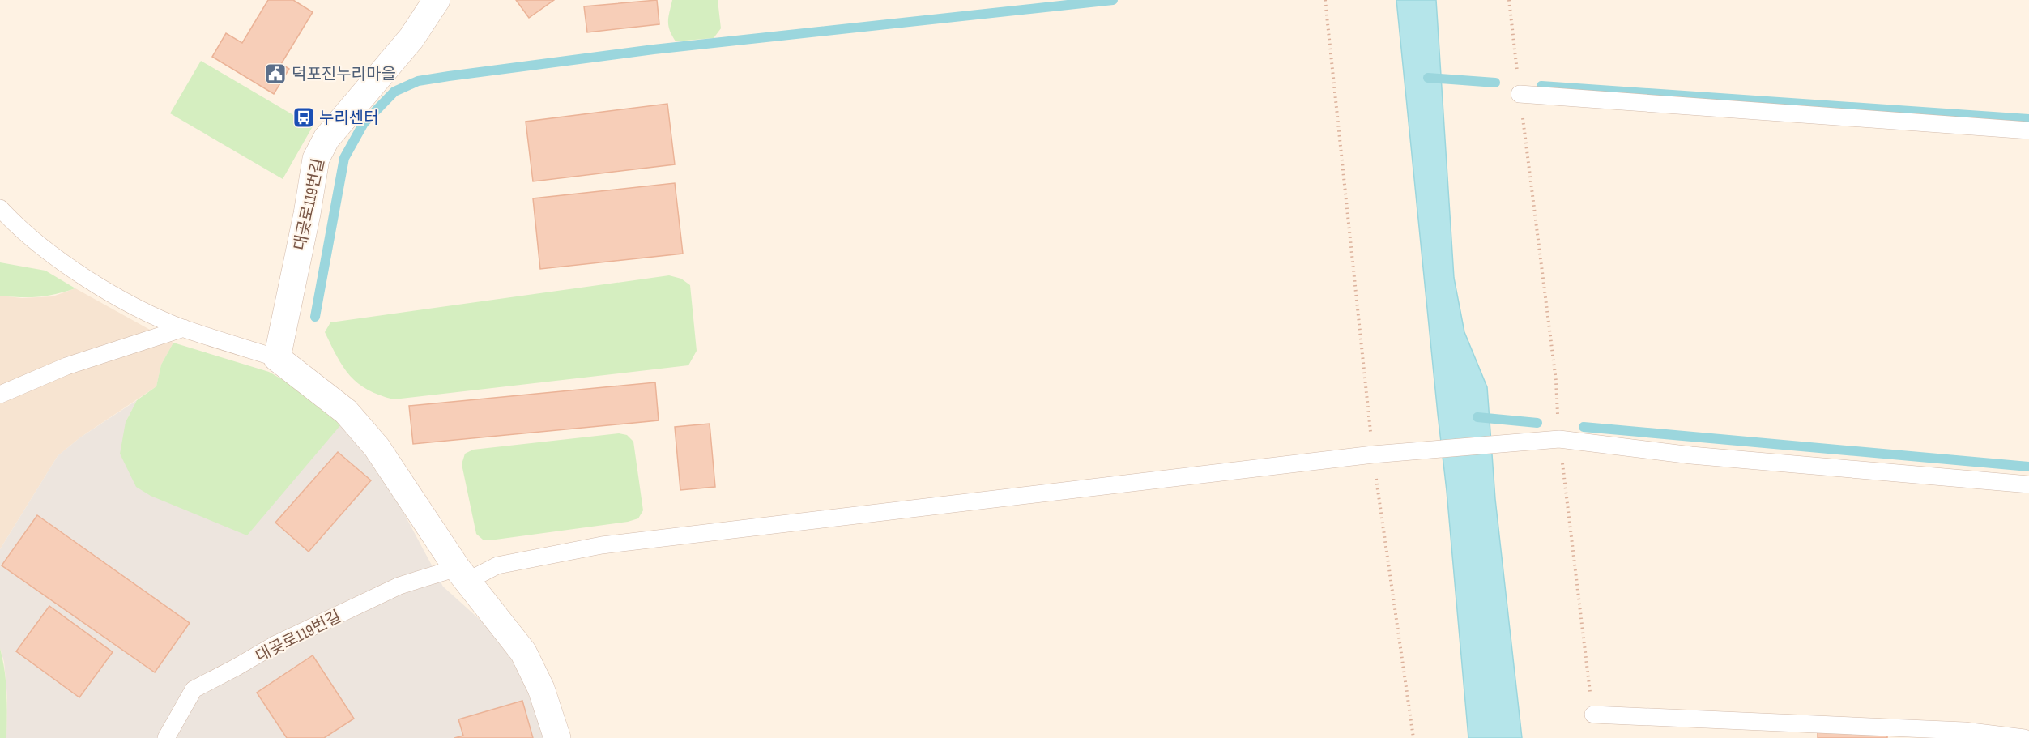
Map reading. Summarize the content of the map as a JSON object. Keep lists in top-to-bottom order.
{
  "streets": {
    "street": ["대곶로119번길"]
  },
  "places": {
    "public building": ["덕포진누리마을"],
    "bus stop": ["누리센터"]
  }
}
